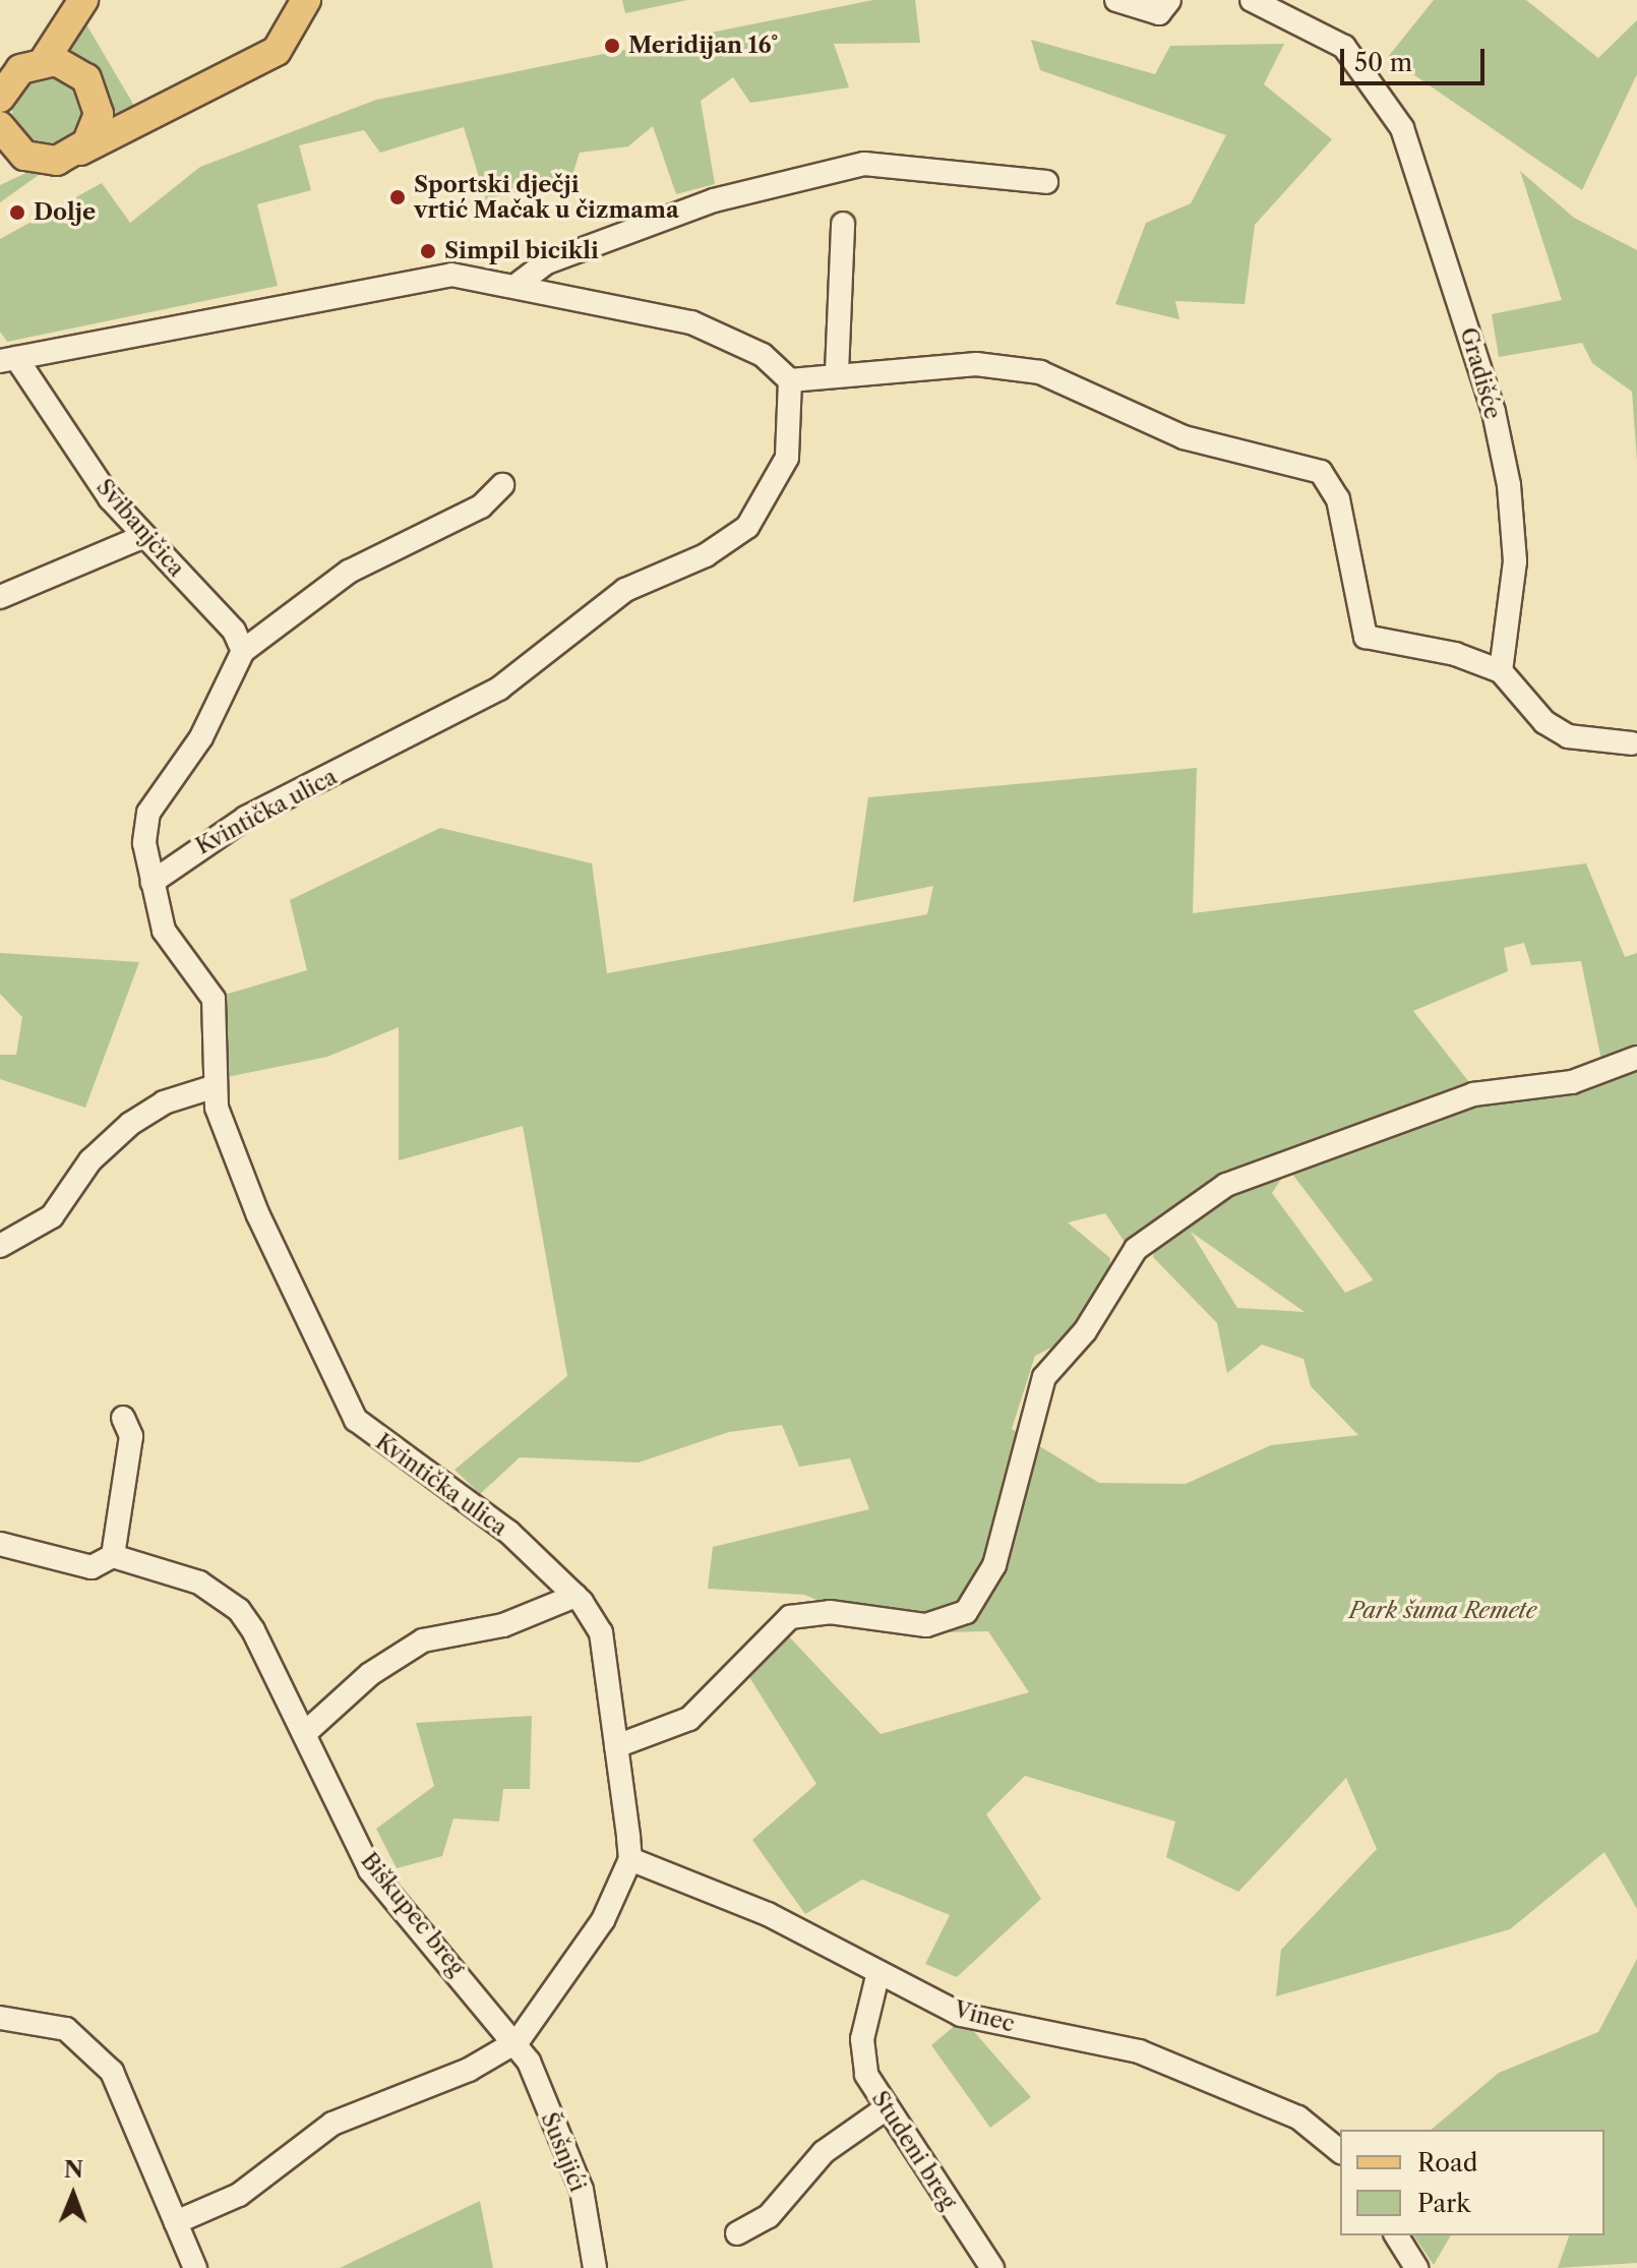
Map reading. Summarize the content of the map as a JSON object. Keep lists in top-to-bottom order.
{
  "streets": {
    "street": [
      "Gradišće",
      "Svibanjčica",
      "Kvintička ulica",
      "Biškupec breg",
      "Vinec",
      "Studeni breg",
      "Šušnjići"
    ]
  },
  "crossings": [
    ["Kvintička ulica", "Vinec"],
    ["Biškupec breg", "Šušnjići"],
    ["Vinec", "Studeni breg"]
  ],
  "parks": ["Park šuma Remete"],
  "places": [
    "Meridijan 16°",
    "Sportski dječji vrtić Mačak u čizmama",
    "Dolje",
    "Simpil bicikli"
  ],
  "legend": ["Road", "Park"],
  "scale_bar": "50 m",
  "north": "top"
}
